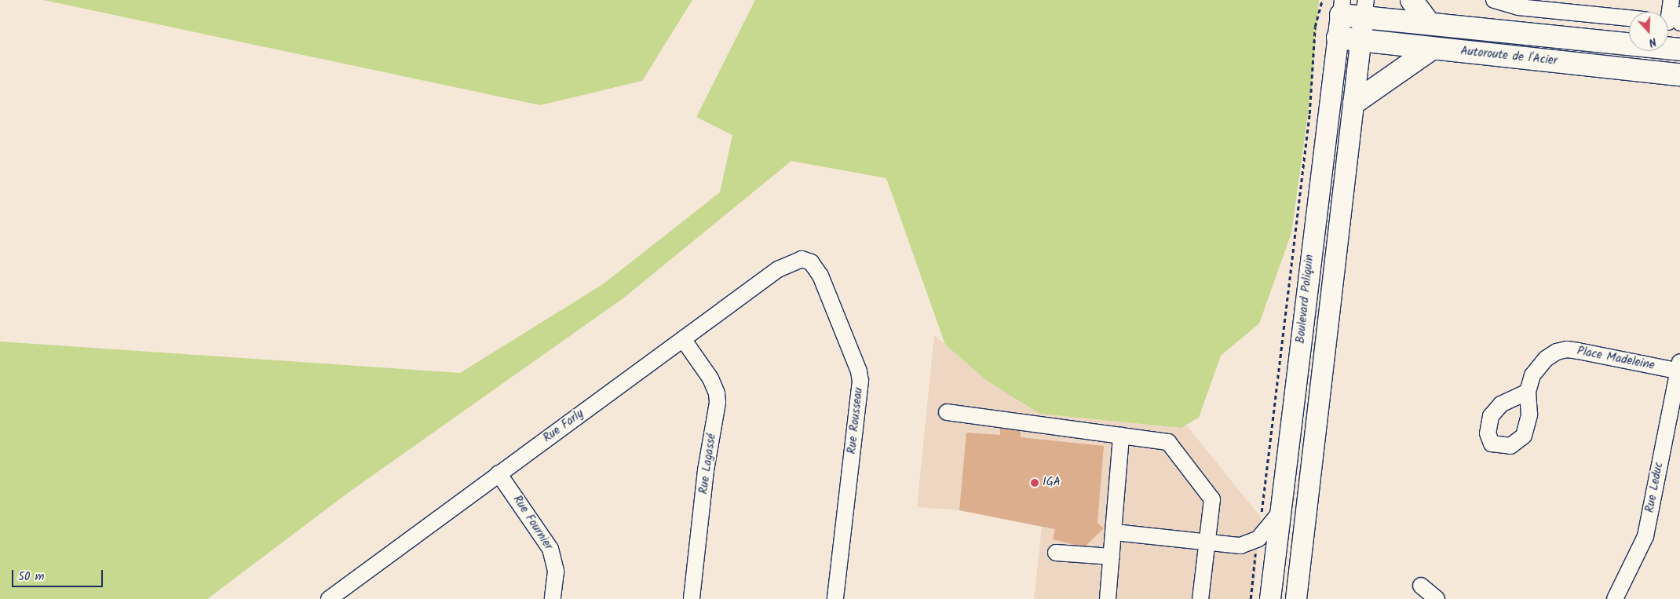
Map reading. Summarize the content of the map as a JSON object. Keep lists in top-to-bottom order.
{
  "streets": {
    "highway": ["Autoroute de l'Acier"],
    "main road": ["Boulevard Poliquin"],
    "street": [
      "Place Madeleine",
      "Rue Rousseau",
      "Rue Farly",
      "Rue Lagassé",
      "Rue Leduc",
      "Rue Fournier"
    ]
  },
  "crossings": [
    ["Autoroute de l'Acier", "Boulevard Poliquin"],
    ["Place Madeleine", "Rue Leduc"],
    ["Rue Rousseau", "Rue Farly"],
    ["Rue Farly", "Rue Lagassé"],
    ["Rue Farly", "Rue Fournier"]
  ],
  "places": ["IGA"],
  "scale_bar": "50 m",
  "north": "bottom"
}
